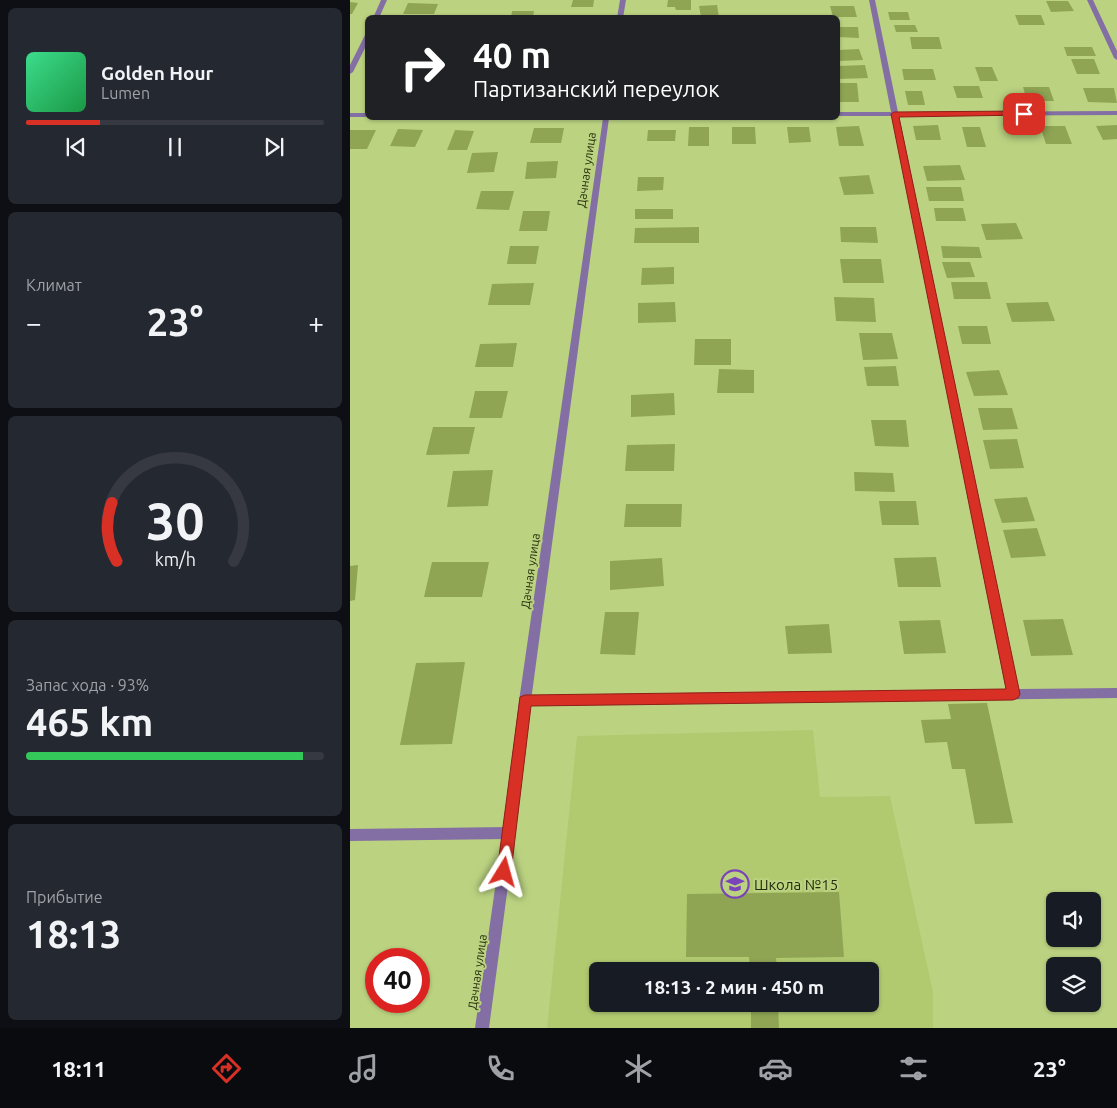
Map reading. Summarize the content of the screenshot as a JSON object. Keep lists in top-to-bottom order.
{
  "streets": {
    "street": ["Дачная улица"]
  },
  "places": {
    "school or university": ["Школа №15"]
  },
  "page": {
    "turn": ["40 m", "Партизанский переулок"],
    "song": ["Golden Hour", "Lumen"],
    "tile": [
      "Климат",
      ["Запас хода · 93%", "465 km"],
      ["Прибытие", "18:13"]
    ],
    "heat": ["−", "23°", "+"],
    "limit": "40",
    "trip": "18:13 · 2 мин · 450 m",
    "tabs": ["18:11", "23°"],
    "gauge": ["30", "km/h"]
  }
}
